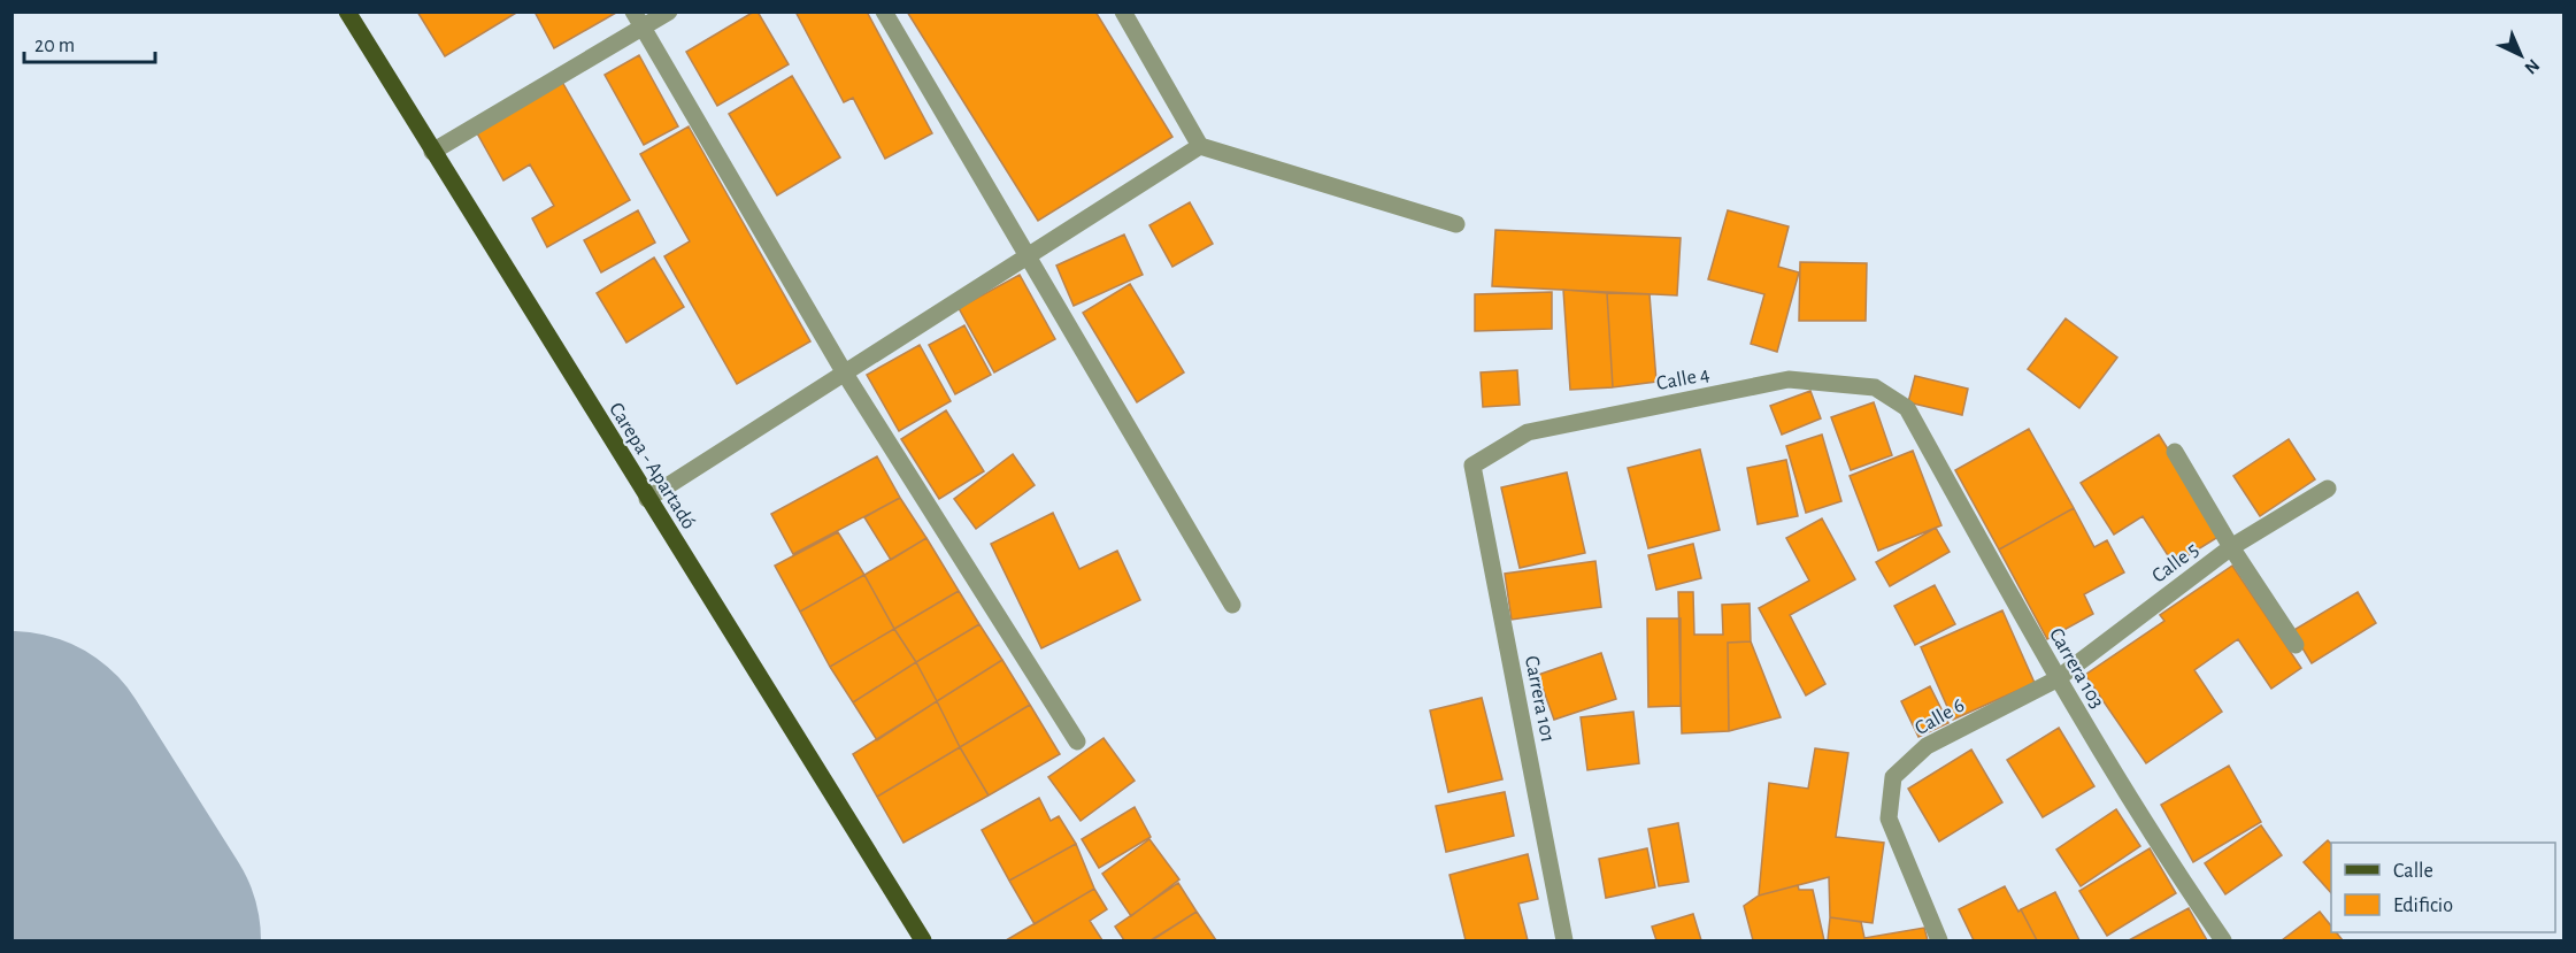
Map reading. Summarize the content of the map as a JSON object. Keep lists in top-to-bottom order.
{
  "streets": {
    "main road": ["Carepa - Apartadó"],
    "street": [
      "Calle 4",
      "Calle 5",
      "Carrera 103",
      "Carrera 101",
      "Calle 6"
    ]
  },
  "crossings": [
    ["Calle 4", "Carrera 103"],
    ["Calle 4", "Carrera 101"],
    ["Calle 5", "Carrera 103"],
    ["Calle 5", "Calle 6"],
    ["Carrera 103", "Calle 6"]
  ],
  "legend": ["Calle", "Edificio"],
  "scale_bar": "20 m",
  "north": "bottom right"
}
